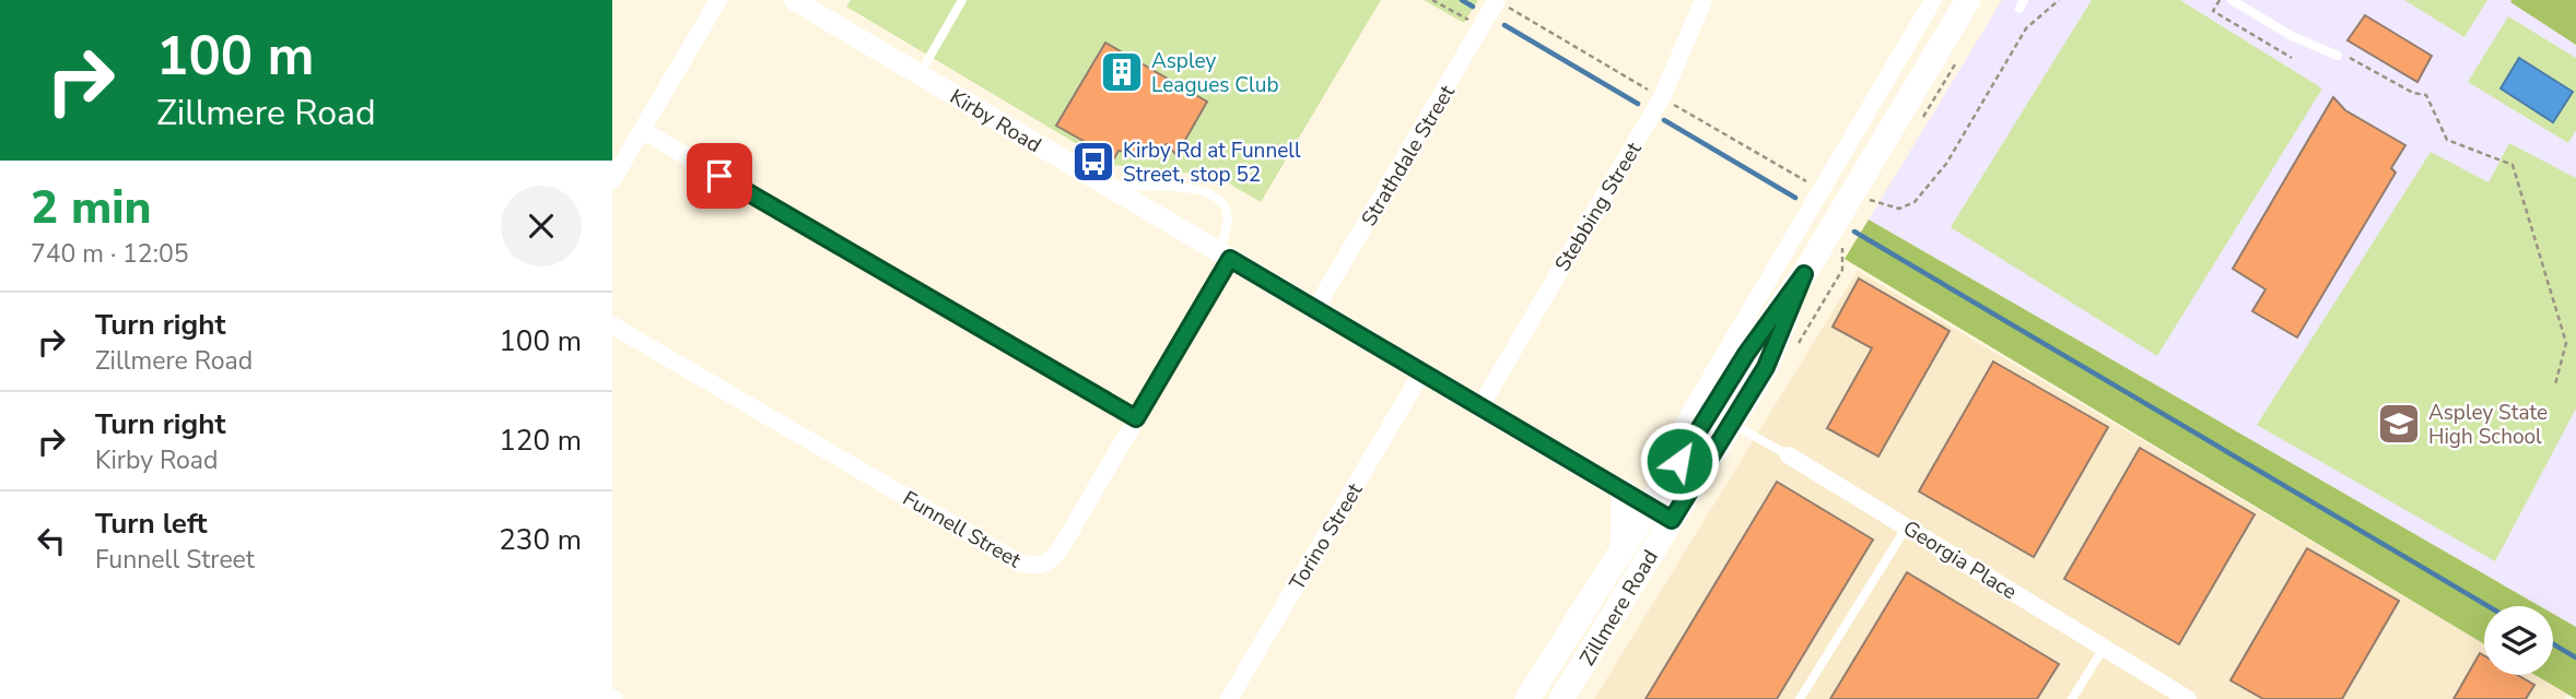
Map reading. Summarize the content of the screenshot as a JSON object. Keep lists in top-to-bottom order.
{
  "streets": {
    "main road": ["Zillmere Road"],
    "street": [
      "Kirby Road",
      "Strathdale Street",
      "Stebbing Street",
      "Funnell Street",
      "Torino Street",
      "Georgia Place"
    ]
  },
  "crossings": [
    ["Kirby Road", "Strathdale Street"],
    ["Kirby Road", "Stebbing Street"],
    ["Kirby Road", "Funnell Street"],
    ["Kirby Road", "Torino Street"],
    ["Kirby Road", "Zillmere Road"],
    ["Georgia Place", "Zillmere Road"]
  ],
  "places": {
    "building": ["Aspley Leagues Club"],
    "bus stop": ["Kirby Rd at Funnell Street, stop 52"],
    "school or university": ["Aspley State High School"]
  },
  "page": {
    "turn": ["100 m", "Zillmere Road"],
    "heading": ["2 min", "740 m · 12:05"],
    "list": [
      {
        "name": "Turn right",
        "note": "Zillmere Road",
        "value": "100 m"
      },
      {
        "name": "Turn right",
        "note": "Kirby Road",
        "value": "120 m"
      },
      {
        "name": "Turn left",
        "note": "Funnell Street",
        "value": "230 m"
      }
    ]
  }
}
